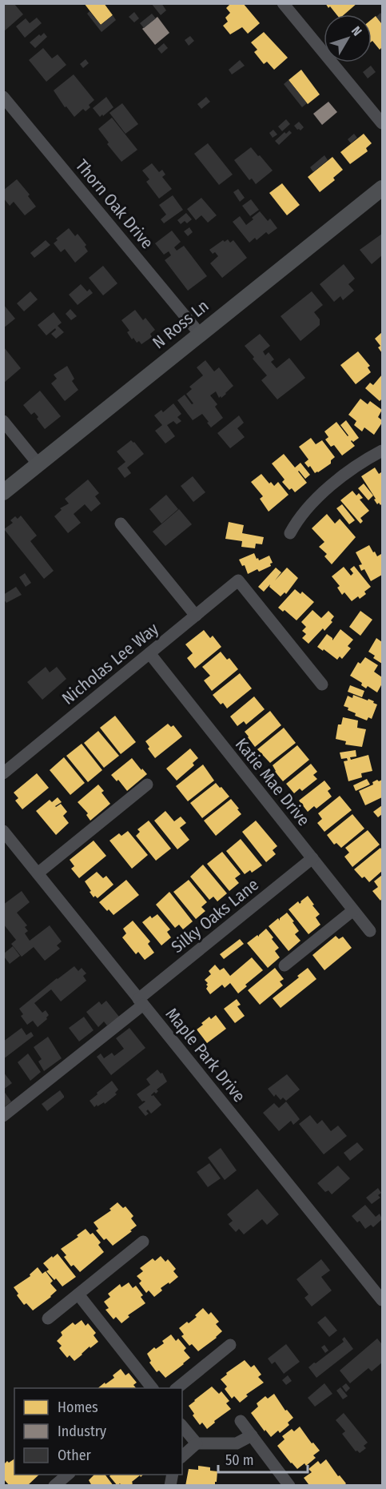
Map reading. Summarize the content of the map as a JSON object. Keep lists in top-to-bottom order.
{
  "streets": {
    "main road": ["N Ross Ln"],
    "street": [
      "Thorn Oak Drive",
      "Nicholas Lee Way",
      "Katie Mae Drive",
      "Silky Oaks Lane",
      "Maple Park Drive"
    ]
  },
  "crossings": [
    ["Thorn Oak Drive", "N Ross Ln"],
    ["Nicholas Lee Way", "Katie Mae Drive"],
    ["Katie Mae Drive", "Silky Oaks Lane"],
    ["Silky Oaks Lane", "Maple Park Drive"]
  ],
  "legend": ["Homes", "Industry", "Other"],
  "scale_bar": "50 m",
  "north": "top right"
}
